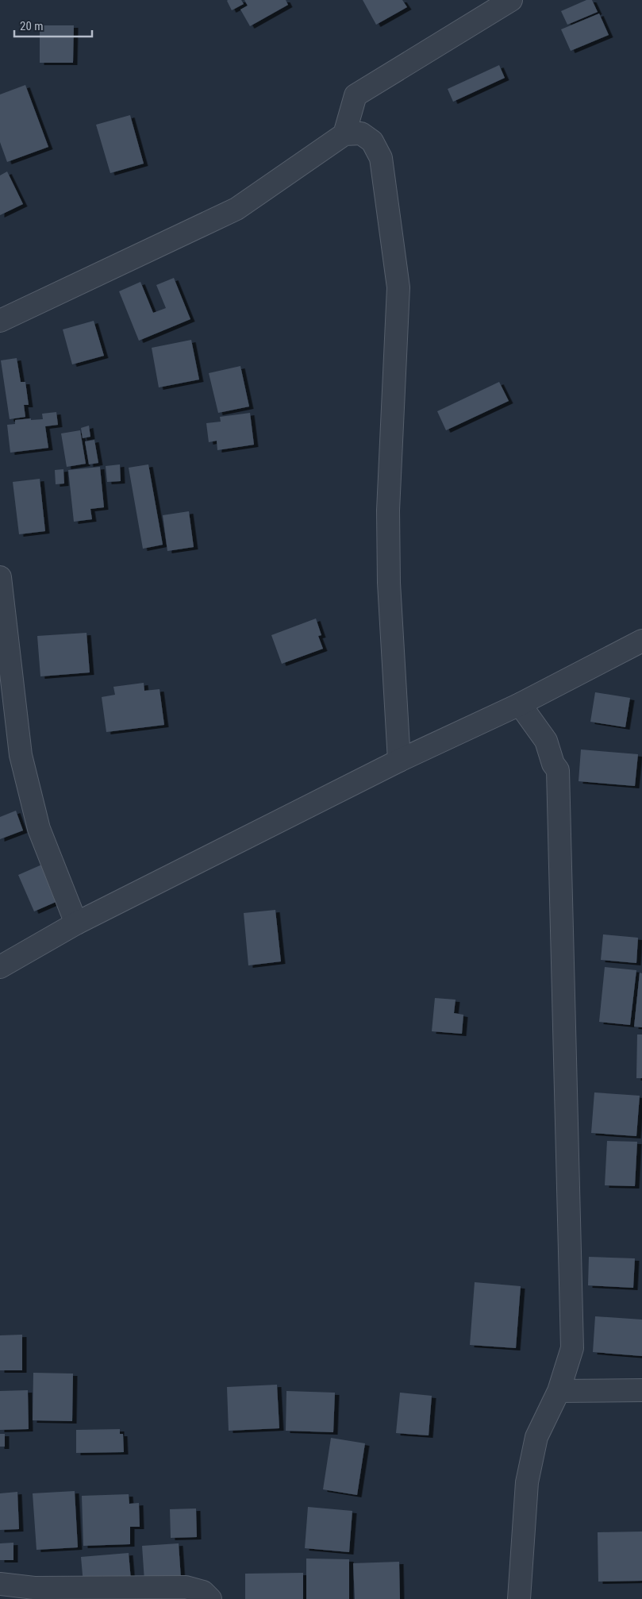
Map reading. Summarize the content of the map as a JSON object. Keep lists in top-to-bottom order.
{
  "scale_bar": "20 m"
}
